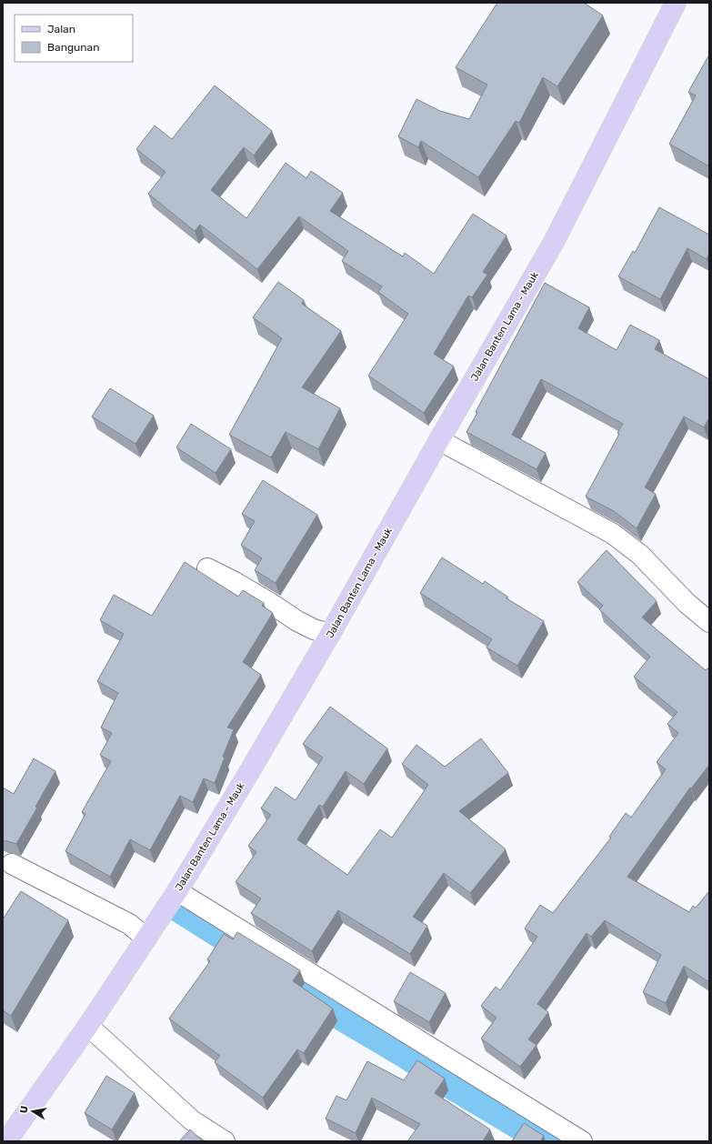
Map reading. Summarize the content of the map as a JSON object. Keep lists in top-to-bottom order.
{
  "streets": {
    "main road": ["Jalan Banten Lama - Mauk"]
  },
  "legend": ["Jalan", "Bangunan"],
  "north": "left"
}
